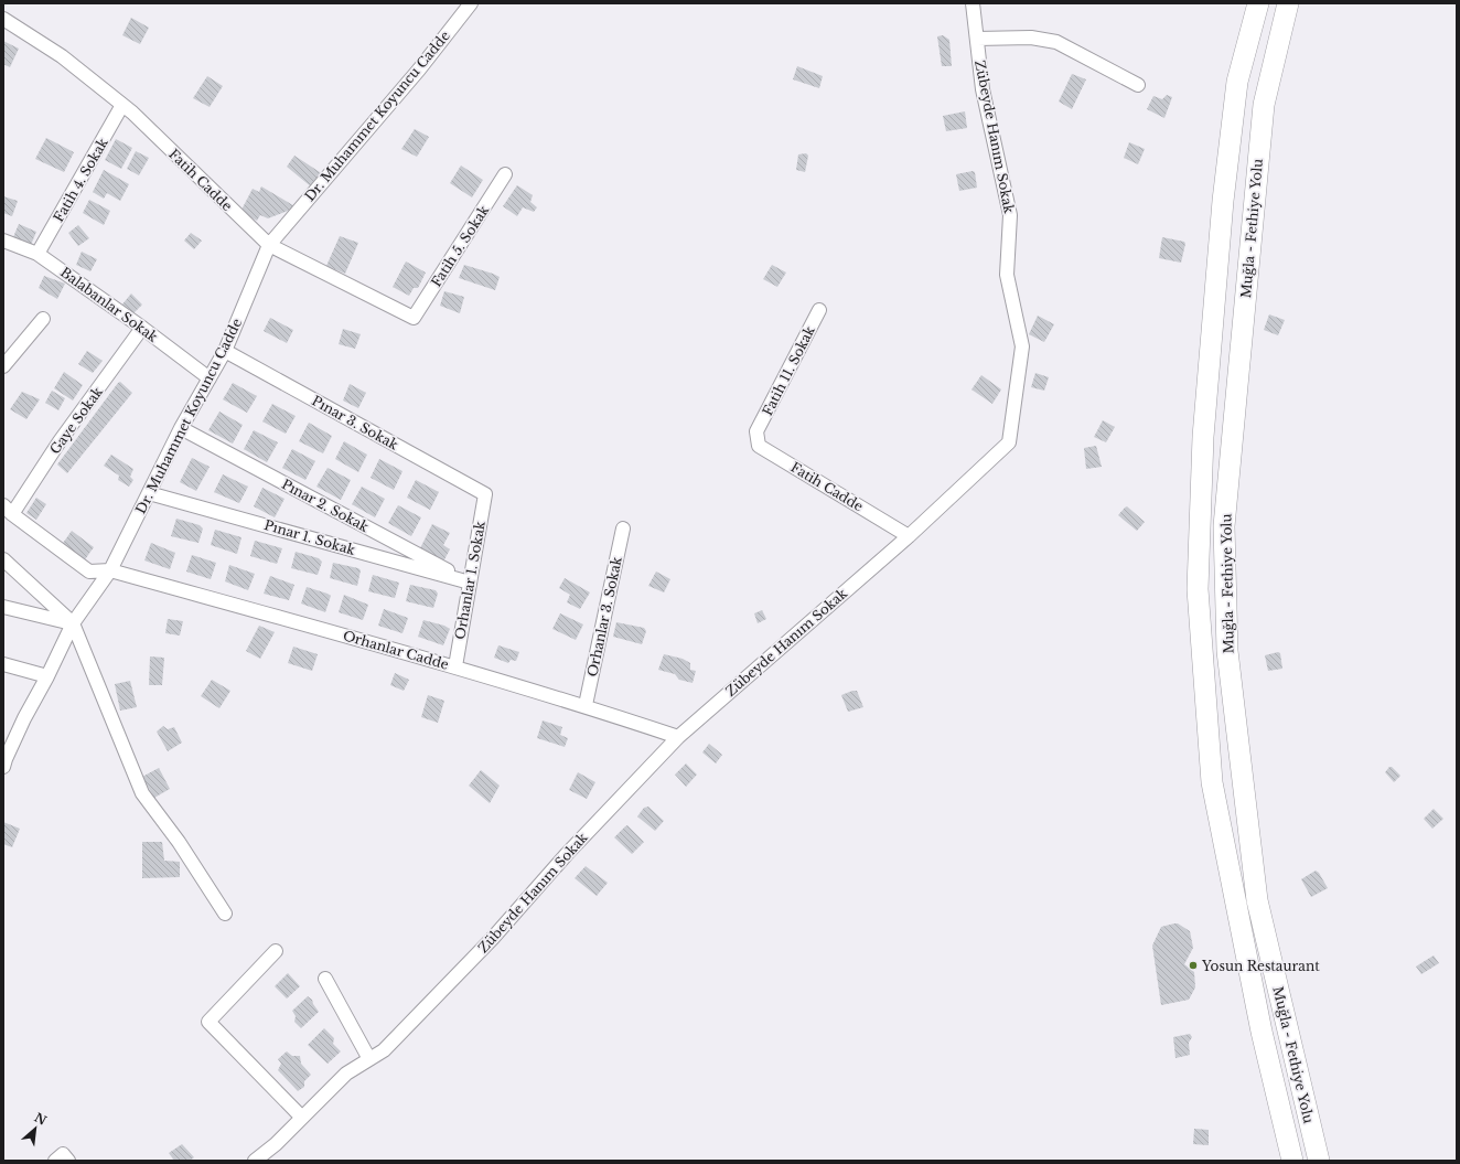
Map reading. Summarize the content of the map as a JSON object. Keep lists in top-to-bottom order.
{
  "streets": {
    "highway": ["Muğla - Fethiye Yolu"],
    "street": [
      "Dr. Muhammet Koyuncu Cadde",
      "Zübeyde Hanım Sokak",
      "Fatih 4. Sokak",
      "Fatih Cadde",
      "Fatih 5. Sokak",
      "Balabanlar Sokak",
      "Fatih 11. Sokak",
      "Gaye Sokak",
      "Pınar 3. Sokak",
      "Pınar 2. Sokak",
      "Pınar 1. Sokak",
      "Orhanlar 1. Sokak",
      "Orhanlar 3. Sokak",
      "Orhanlar Cadde"
    ]
  },
  "crossings": [
    ["Dr. Muhammet Koyuncu Cadde", "Fatih Cadde"],
    ["Dr. Muhammet Koyuncu Cadde", "Balabanlar Sokak"],
    ["Dr. Muhammet Koyuncu Cadde", "Pınar 3. Sokak"],
    ["Dr. Muhammet Koyuncu Cadde", "Pınar 2. Sokak"],
    ["Dr. Muhammet Koyuncu Cadde", "Pınar 1. Sokak"],
    ["Dr. Muhammet Koyuncu Cadde", "Orhanlar Cadde"],
    ["Zübeyde Hanım Sokak", "Fatih Cadde"],
    ["Zübeyde Hanım Sokak", "Orhanlar Cadde"],
    ["Fatih 4. Sokak", "Fatih Cadde"],
    ["Fatih 4. Sokak", "Balabanlar Sokak"],
    ["Fatih Cadde", "Fatih 5. Sokak"],
    ["Fatih Cadde", "Fatih 11. Sokak"],
    ["Balabanlar Sokak", "Gaye Sokak"],
    ["Gaye Sokak", "Orhanlar Cadde"],
    ["Pınar 3. Sokak", "Orhanlar 1. Sokak"],
    ["Pınar 2. Sokak", "Pınar 1. Sokak"],
    ["Pınar 2. Sokak", "Orhanlar 1. Sokak"],
    ["Pınar 1. Sokak", "Orhanlar 1. Sokak"],
    ["Orhanlar 1. Sokak", "Orhanlar Cadde"],
    ["Orhanlar 3. Sokak", "Orhanlar Cadde"]
  ],
  "places": ["Yosun Restaurant"],
  "north": "top right"
}
